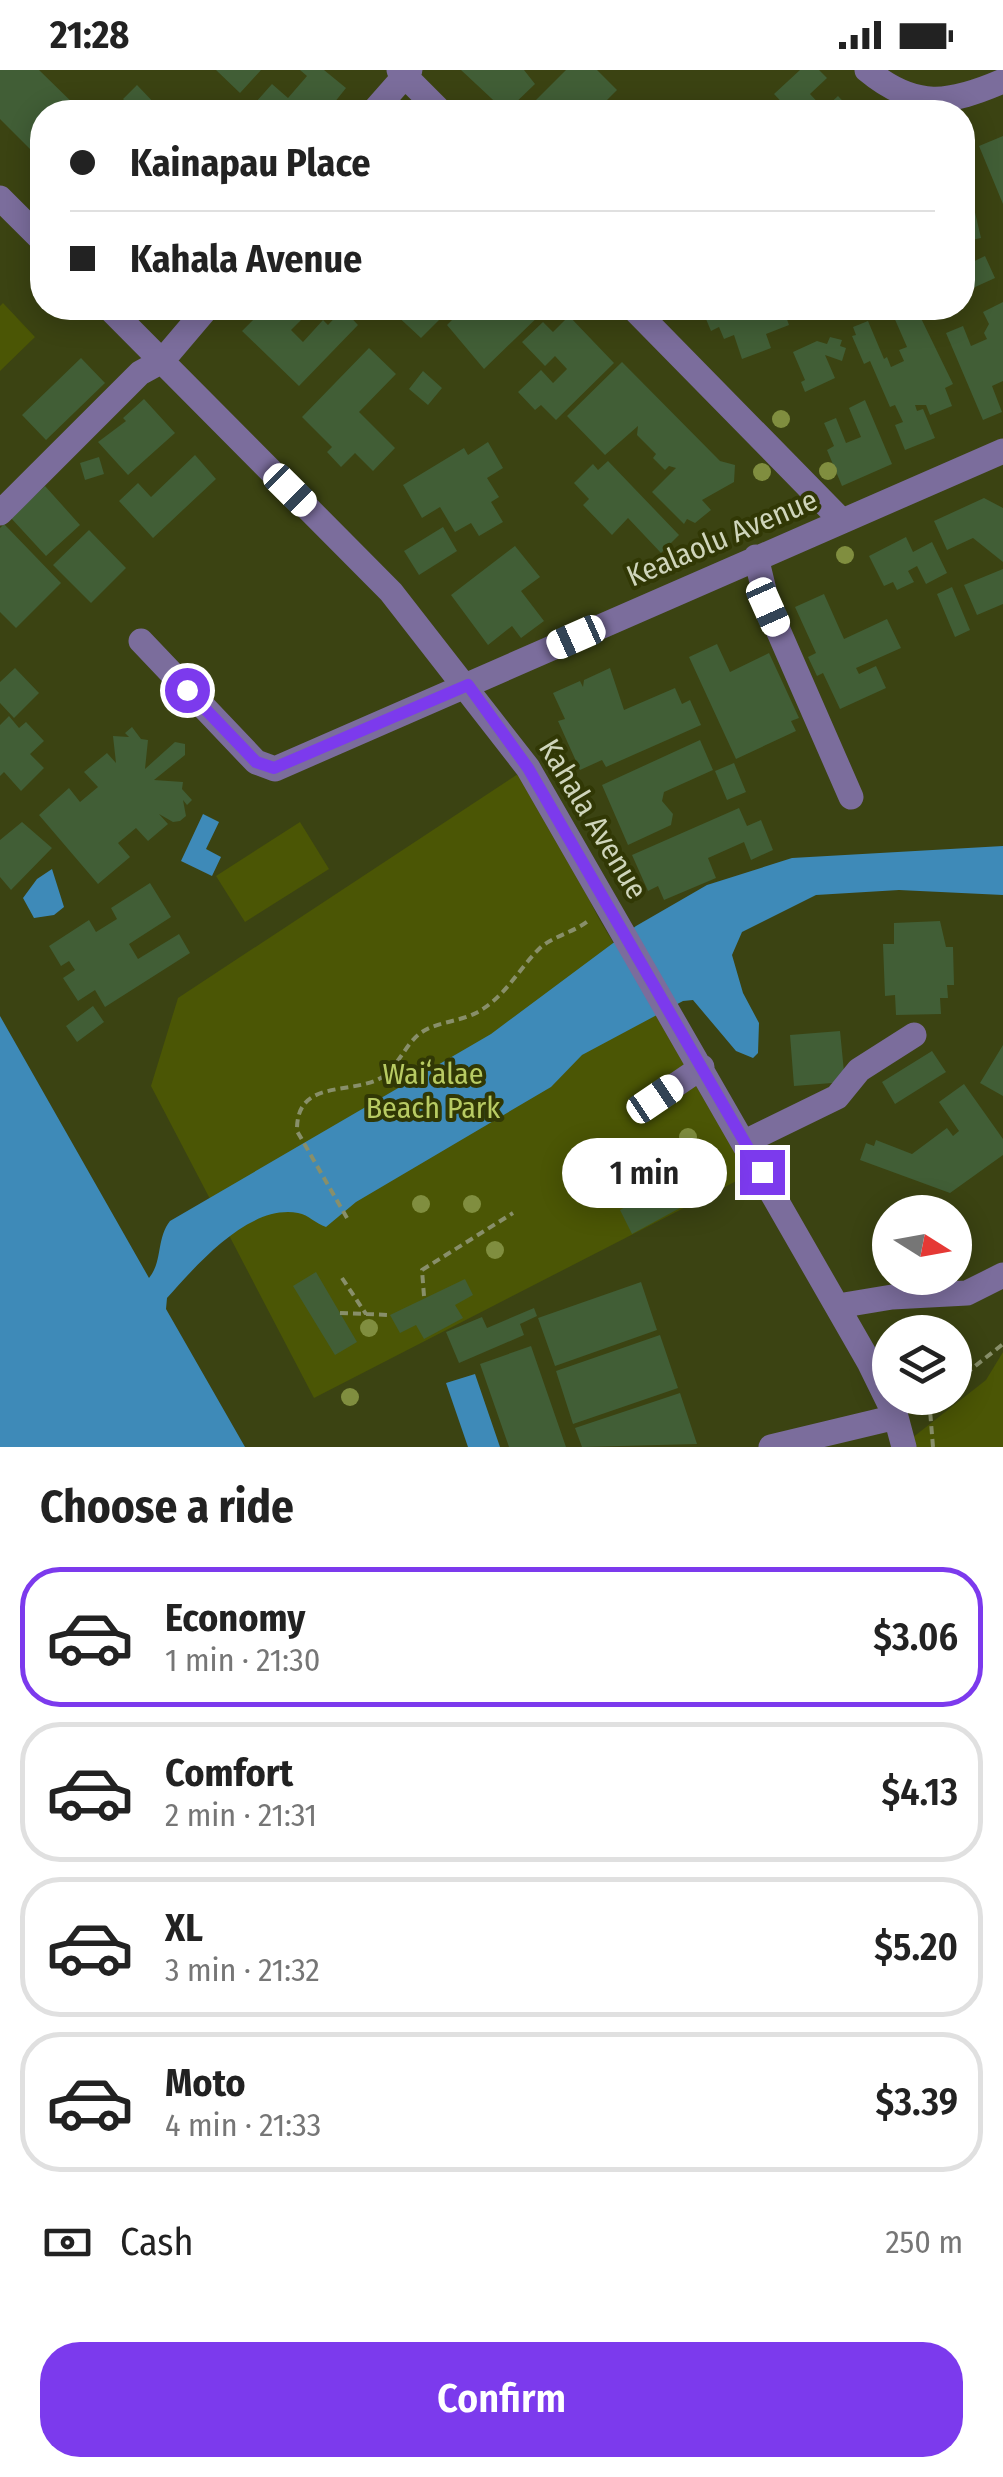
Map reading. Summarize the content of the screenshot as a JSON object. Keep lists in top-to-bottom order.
{
  "streets": {
    "street": ["Kealaolu Avenue", "Kahala Avenue"]
  },
  "crossings": [
    ["Kealaolu Avenue", "Kahala Avenue"]
  ],
  "parks": ["Waiʻalae Beach Park"],
  "north": "right",
  "page": {
    "status": "21:28",
    "banner": ["Kainapau Place", "Kahala Avenue"],
    "bubble": "1 min",
    "heading": "Choose a ride",
    "list": [
      {
        "name": "Economy",
        "note": "1 min · 21:30",
        "value": "$3.06"
      },
      {
        "name": "Comfort",
        "note": "2 min · 21:31",
        "value": "$4.13"
      },
      {
        "name": "XL",
        "note": "3 min · 21:32",
        "value": "$5.20"
      },
      {
        "name": "Moto",
        "note": "4 min · 21:33",
        "value": "$3.39"
      }
    ],
    "pay": ["Cash", "250 m"],
    "buttons": "Confirm"
  }
}
